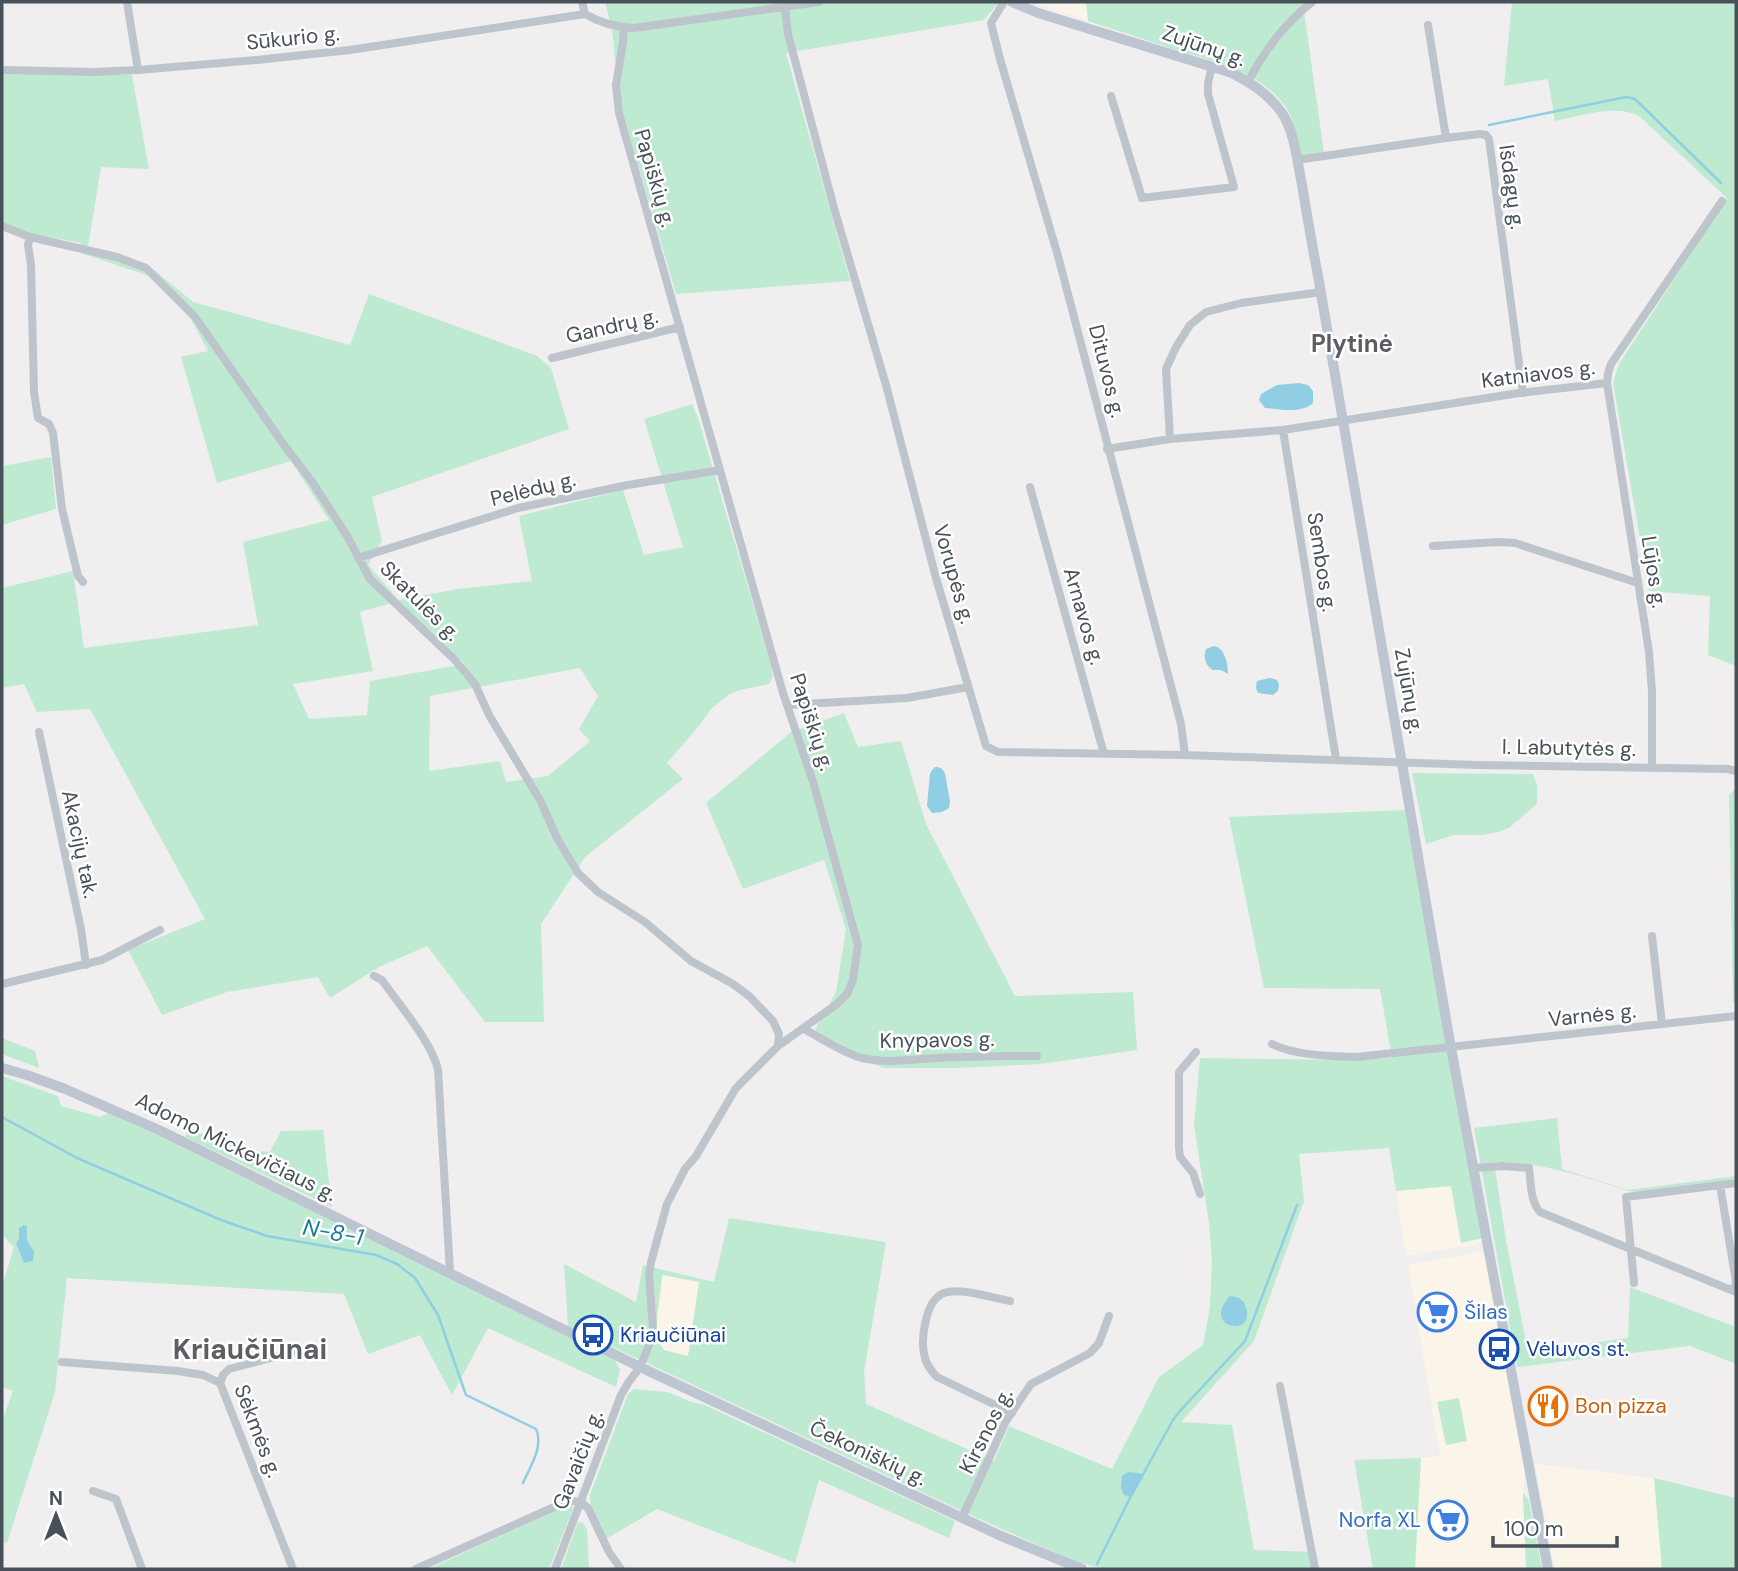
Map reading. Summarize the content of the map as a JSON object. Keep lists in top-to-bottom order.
{
  "streets": {
    "main road": ["Zujūnų g.", "Adomo Mickevičiaus g.", "Čekoniškių g."],
    "street": [
      "Sūkurio g.",
      "Papiškių g.",
      "Išdagų g.",
      "Gandrų g.",
      "Dituvos g.",
      "Katniavos g.",
      "Pelėdų g.",
      "Sembos g.",
      "Lūjos g.",
      "Vorupės g.",
      "Skatulės g.",
      "Arnavos g.",
      "I. Labutytės g.",
      "Akacijų tak.",
      "Varnės g.",
      "Knypavos g.",
      "Sėkmės g.",
      "Kirsnos g.",
      "Gavaičių g."
    ]
  },
  "crossings": [
    ["Zujūnų g.", "Išdagų g."],
    ["Zujūnų g.", "Katniavos g."],
    ["Zujūnų g.", "Vorupės g."],
    ["Zujūnų g.", "I. Labutytės g."],
    ["Zujūnų g.", "Varnės g."],
    ["Papiškių g.", "Gandrų g."],
    ["Papiškių g.", "Pelėdų g."],
    ["Papiškių g.", "Skatulės g."],
    ["Papiškių g.", "Knypavos g."],
    ["Papiškių g.", "Adomo Mickevičiaus g."],
    ["Papiškių g.", "Čekoniškių g."],
    ["Papiškių g.", "Gavaičių g."],
    ["Išdagų g.", "Katniavos g."],
    ["Dituvos g.", "Vorupės g."],
    ["Katniavos g.", "Lūjos g."],
    ["Pelėdų g.", "Skatulės g."],
    ["Sembos g.", "Vorupės g."],
    ["Lūjos g.", "I. Labutytės g."],
    ["Vorupės g.", "Arnavos g."],
    ["Vorupės g.", "I. Labutytės g."],
    ["Adomo Mickevičiaus g.", "Čekoniškių g."],
    ["Adomo Mickevičiaus g.", "Gavaičių g."],
    ["Kirsnos g.", "Čekoniškių g."],
    ["Čekoniškių g.", "Gavaičių g."]
  ],
  "districts": ["Plytinė", "Kriaučiūnai"],
  "water": ["N-8-1"],
  "places": {
    "supermarket": ["Šilas", "Norfa XL"],
    "bus stop": ["Kriaučiūnai", "Vėluvos st."],
    "restaurant": ["Bon pizza"]
  },
  "scale_bar": "100 m",
  "north": "top"
}
